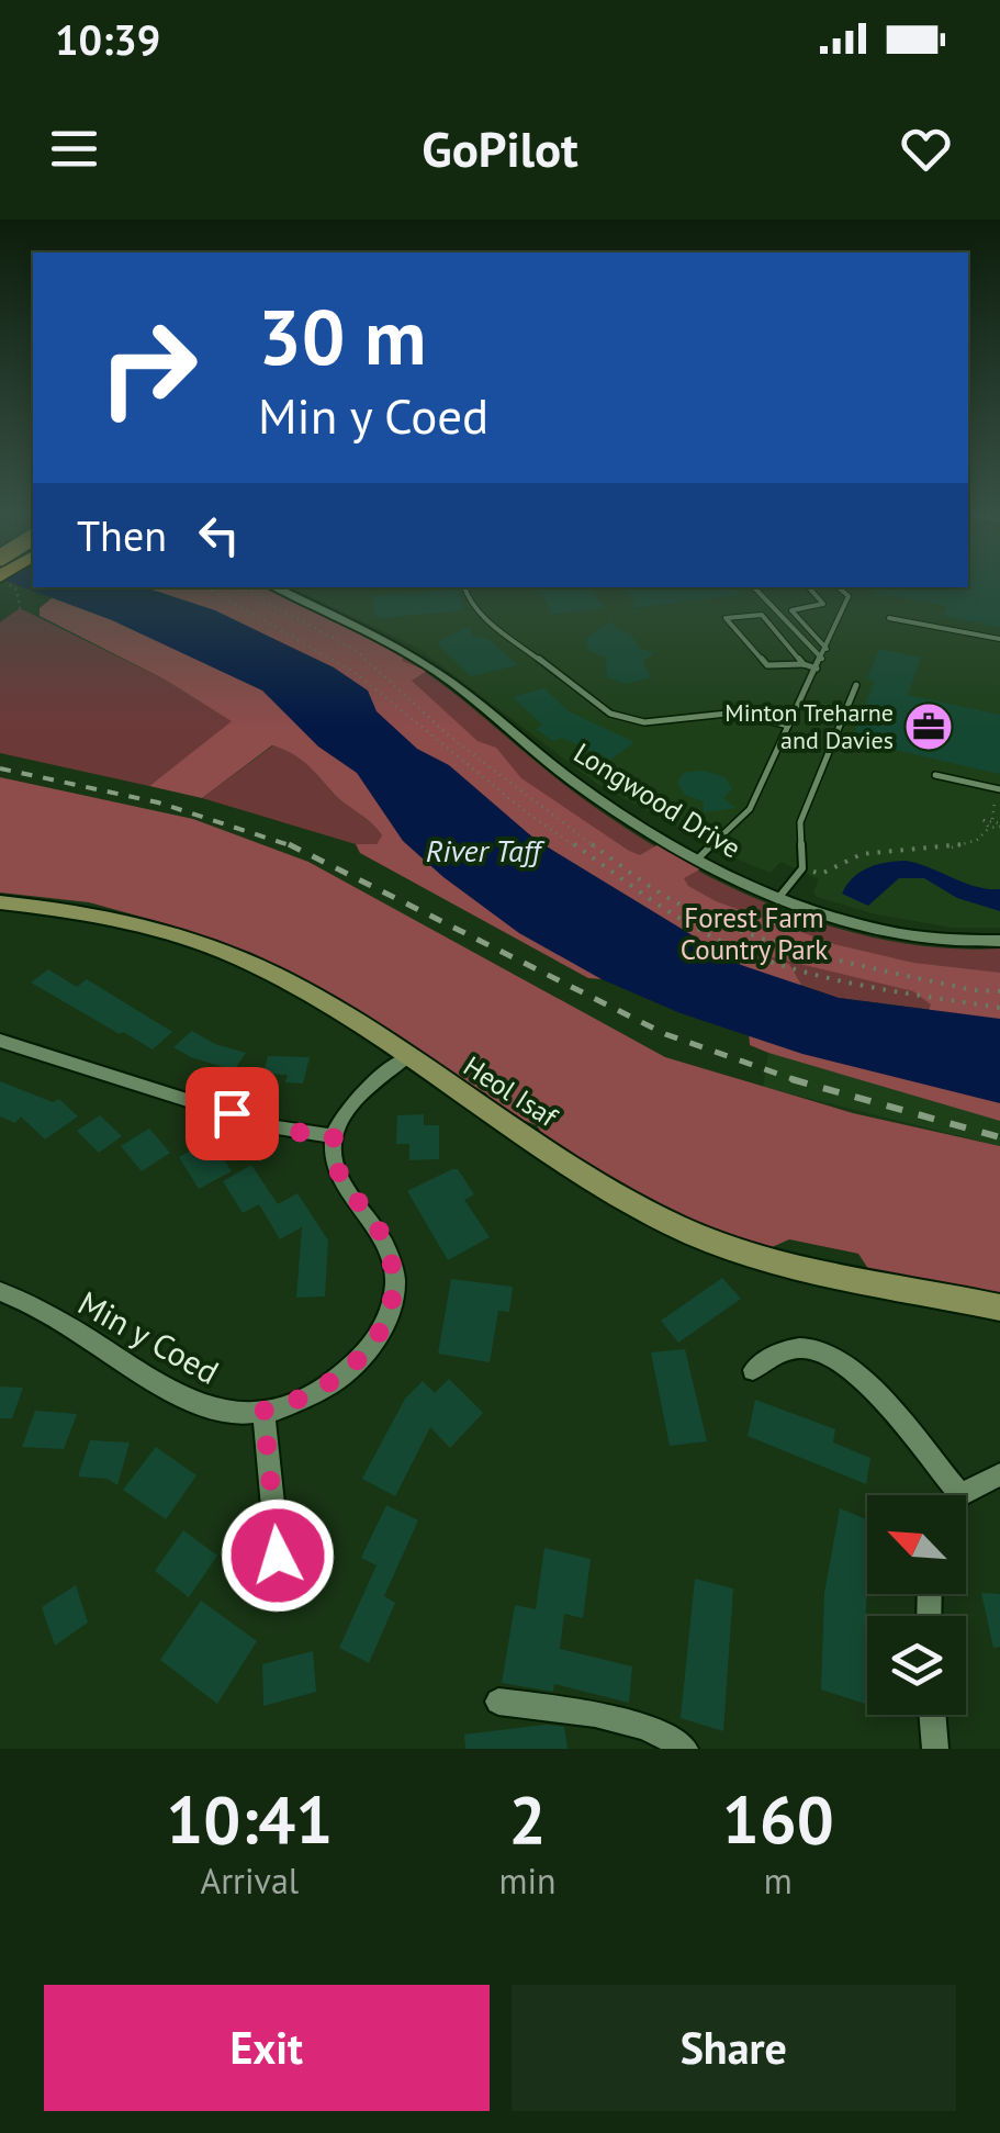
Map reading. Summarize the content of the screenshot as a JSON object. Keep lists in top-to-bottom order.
{
  "streets": {
    "main road": ["Heol Isaf"],
    "street": ["Longwood Drive", "Min y Coed"]
  },
  "water": ["River Taff"],
  "parks": ["Forest Farm Country Park"],
  "places": {
    "office": ["Minton Treharne and Davies"]
  },
  "north": "top left",
  "page": {
    "status": "10:39",
    "header": "GoPilot",
    "turn": ["30 m", "Min y Coed"],
    "then": "Then",
    "eta": [
      "10:41",
      "Arrival",
      "2",
      "min",
      "160",
      "m"
    ],
    "buttons": ["Exit", "Share"]
  }
}
